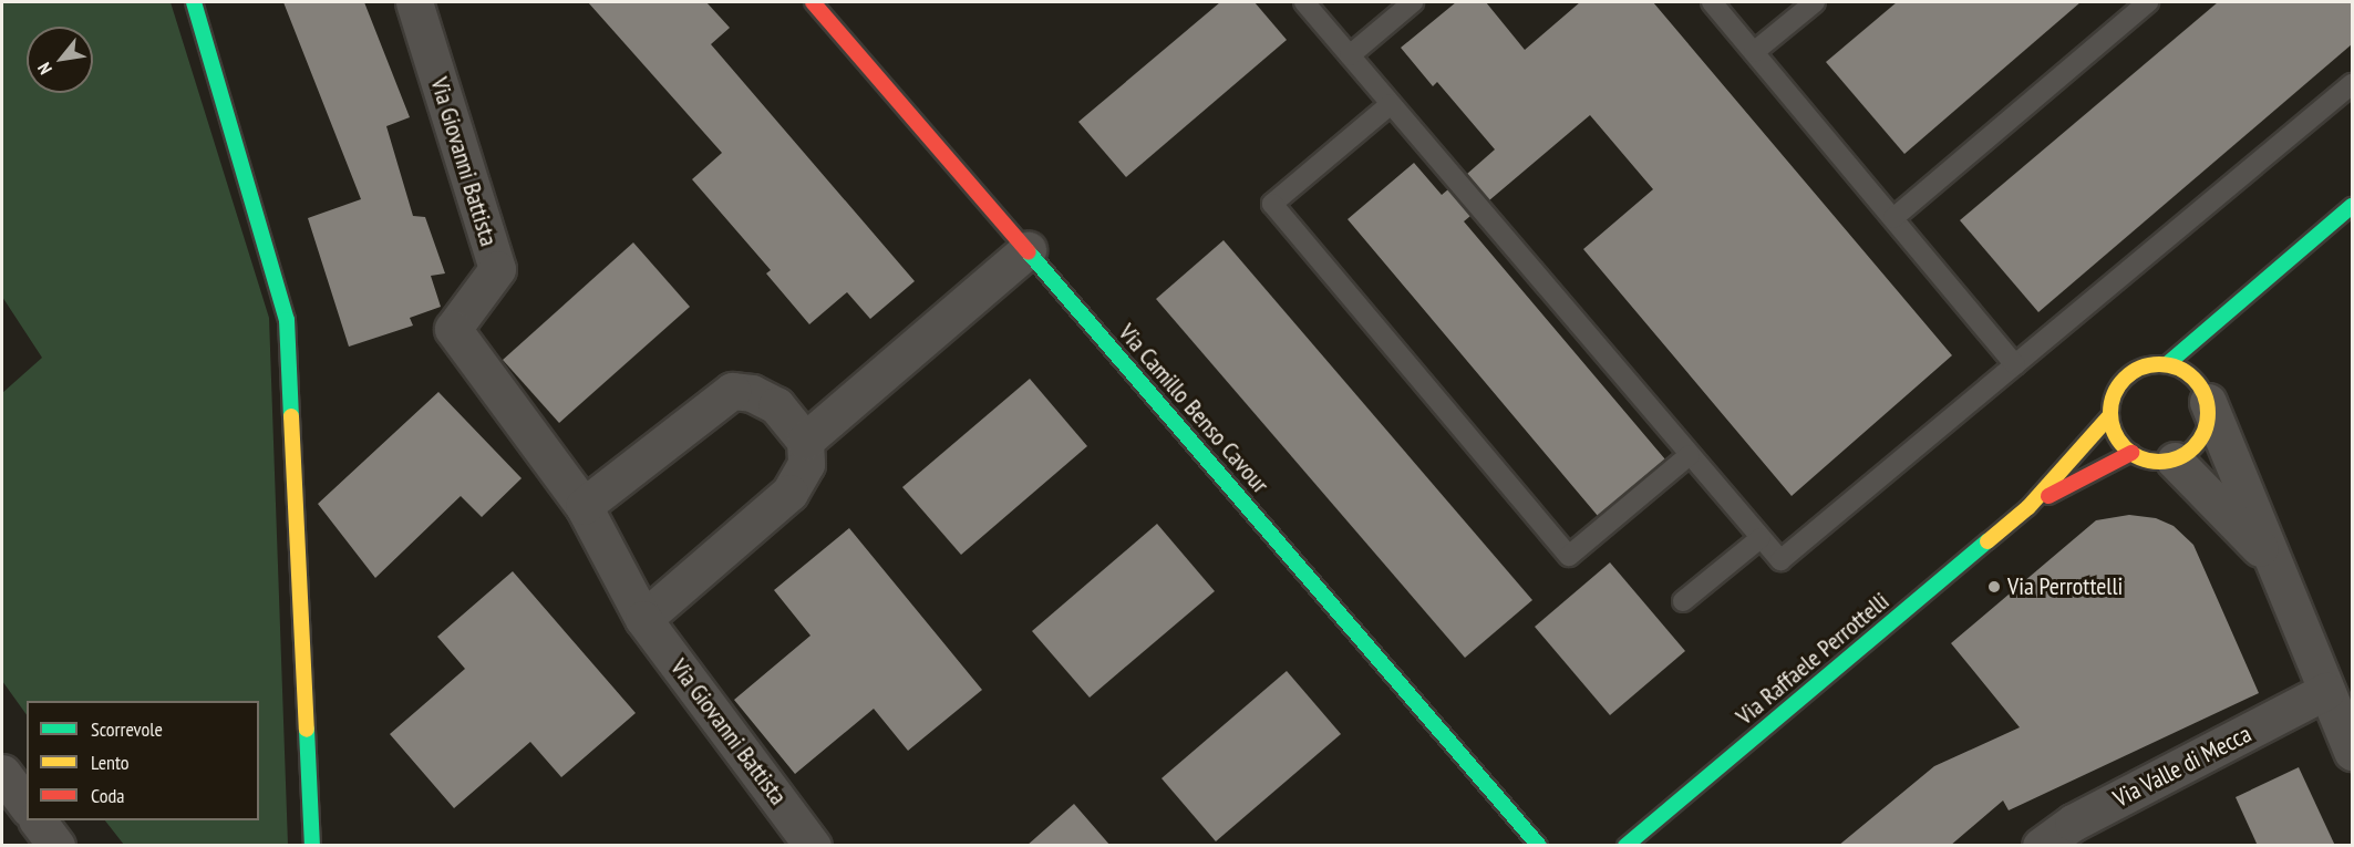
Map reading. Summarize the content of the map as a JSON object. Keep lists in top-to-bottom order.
{
  "streets": {
    "street": [
      "Via Giovanni Battista",
      "Via Camillo Benso Cavour",
      "Via Raffaele Perrottelli",
      "Via Valle di Mecca"
    ]
  },
  "places": ["Via Perrottelli"],
  "legend": ["Scorrevole", "Lento", "Coda"],
  "north": "bottom left"
}
